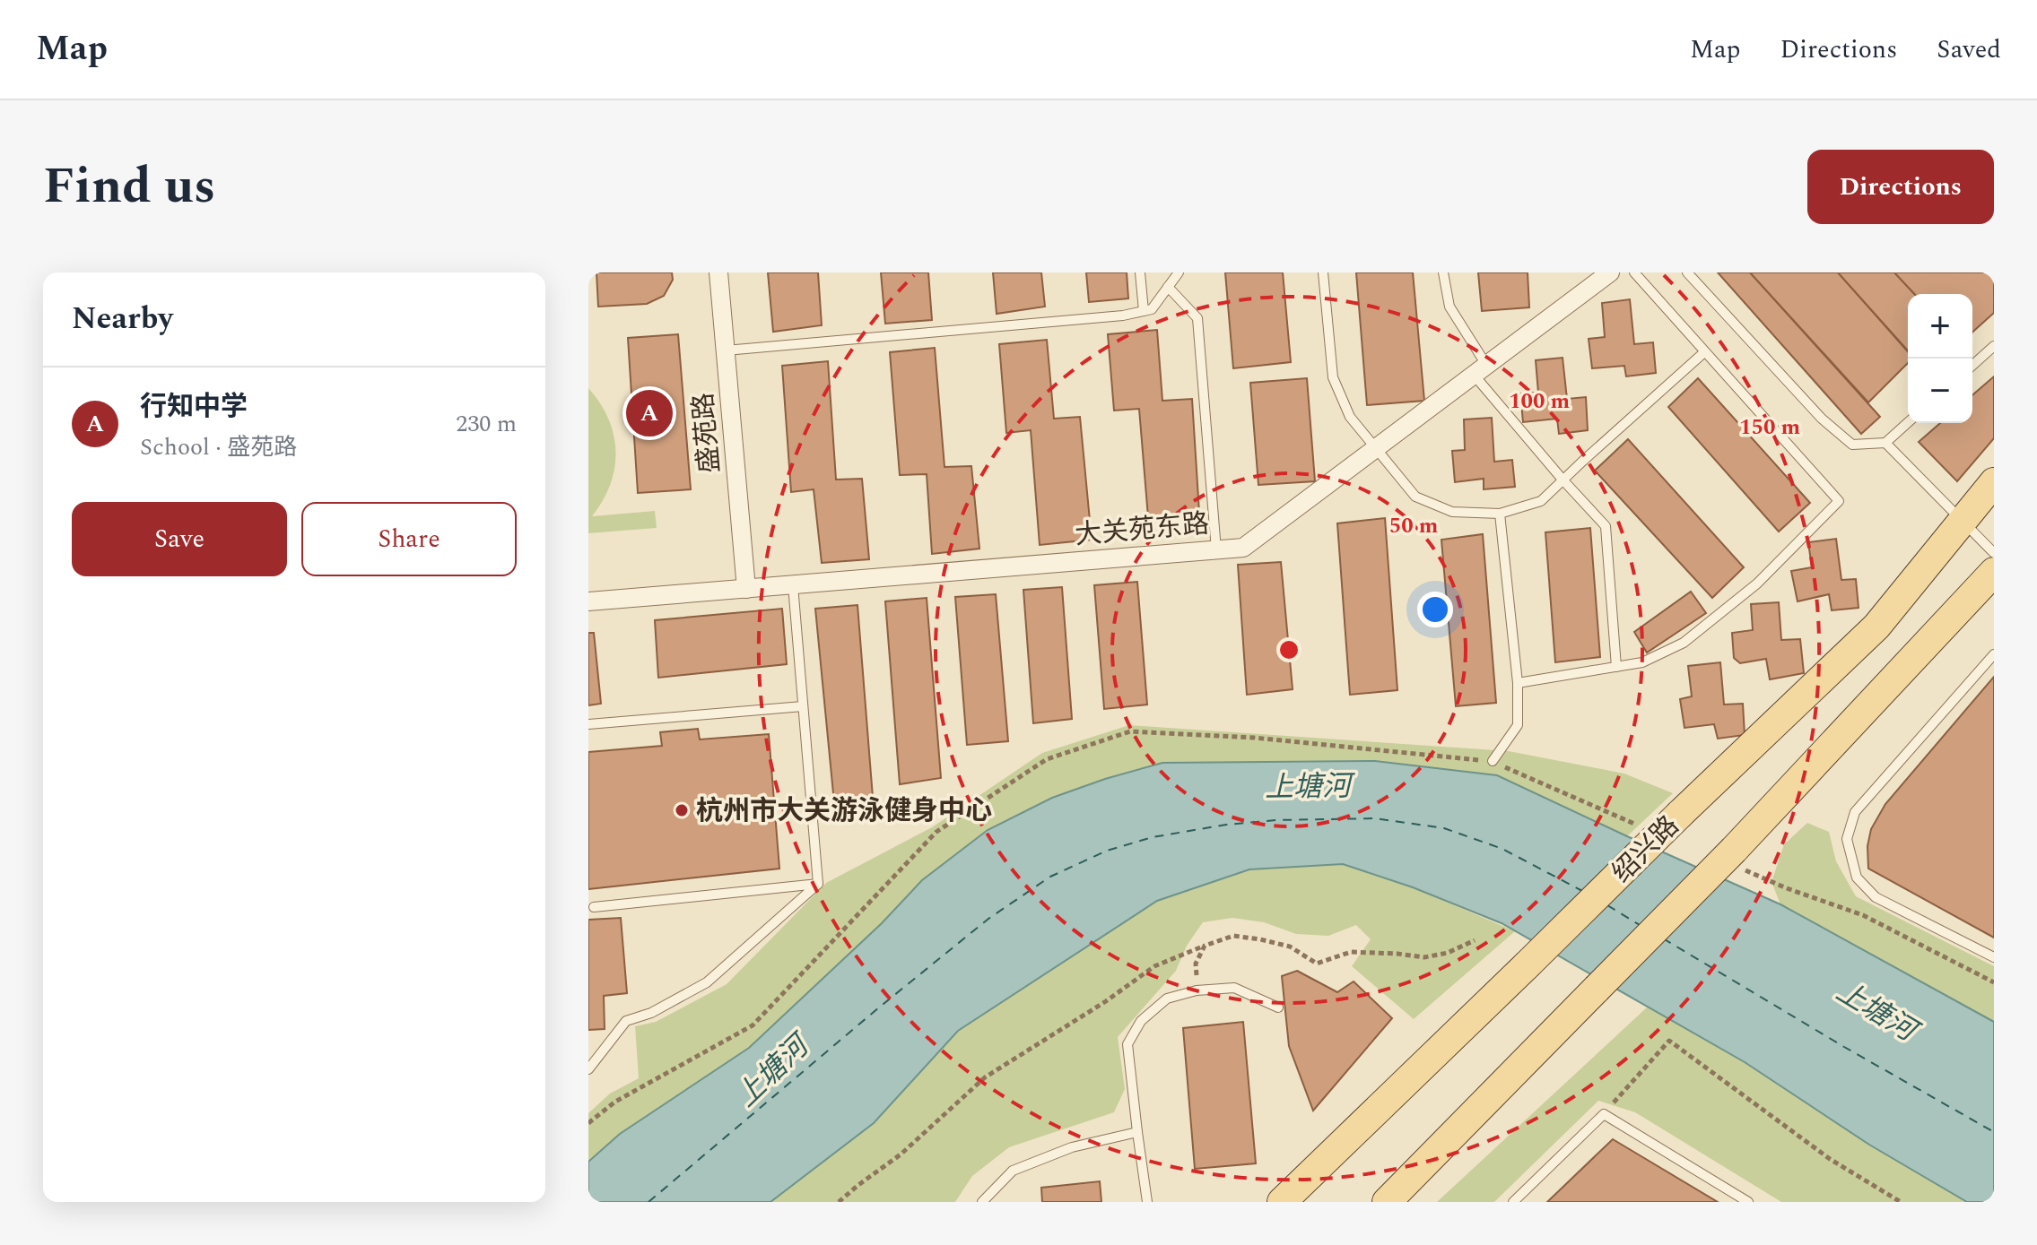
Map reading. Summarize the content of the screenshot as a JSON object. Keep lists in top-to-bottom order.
{
  "streets": {
    "main road": ["绍兴路"],
    "street": ["盛苑路", "大关苑东路"]
  },
  "crossings": [
    ["盛苑路", "大关苑东路"]
  ],
  "water": ["上塘河"],
  "places": ["杭州市大关游泳健身中心"],
  "page": {
    "header": "Map",
    "nav": ["Map", "Directions", "Saved"],
    "title": "Find us",
    "buttons": [
      "Directions",
      ["Save", "Share"]
    ],
    "heading": "Nearby",
    "map_buttons": ["+", "−"],
    "list": [
      {
        "mark": "A",
        "name": "行知中学",
        "note": "School · 盛苑路",
        "value": "230 m"
      }
    ],
    "pins": "A"
  },
  "rings": ["100 m", "150 m", "50 m"]
}
